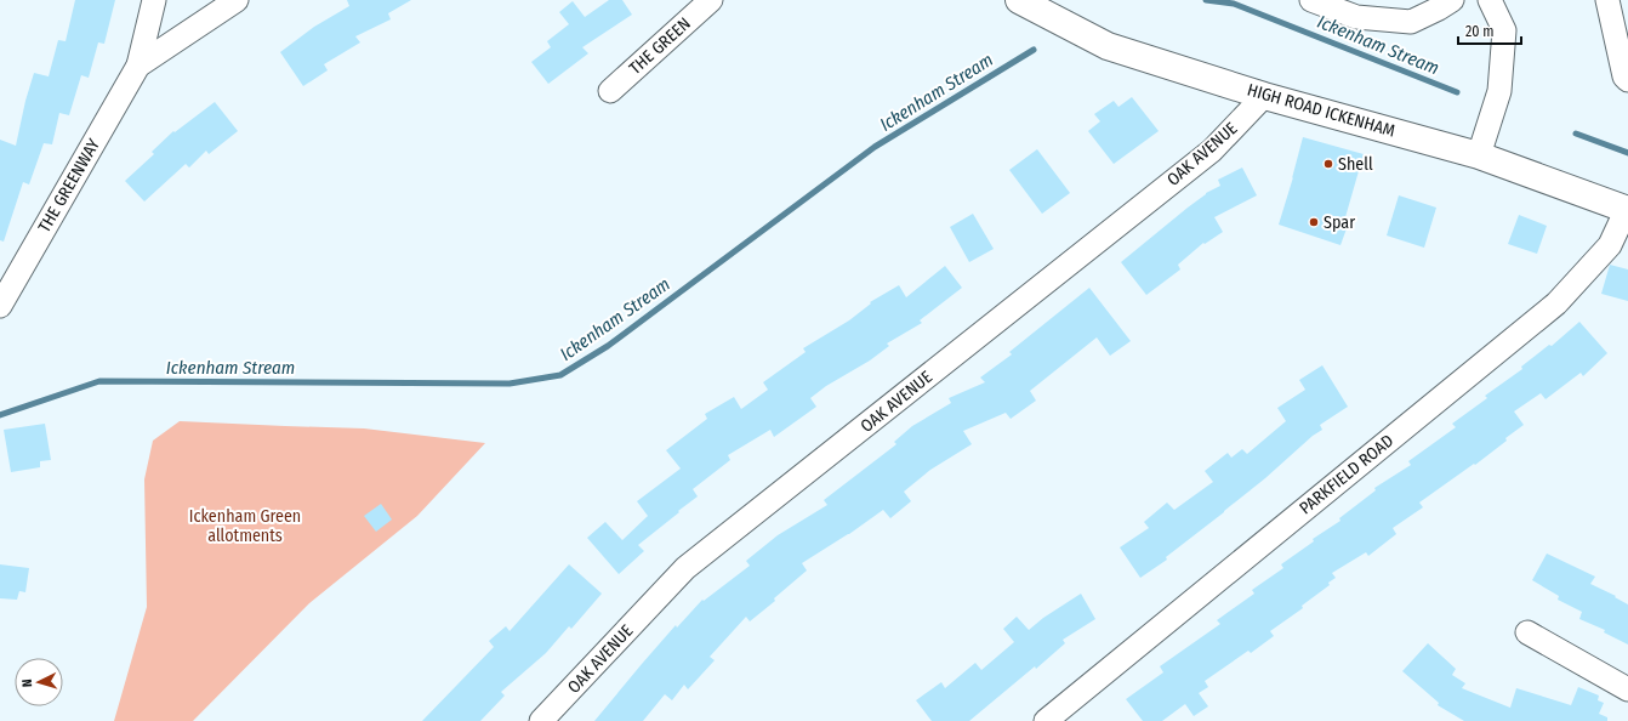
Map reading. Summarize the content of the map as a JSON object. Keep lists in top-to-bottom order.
{
  "streets": {
    "main road": ["HIGH ROAD ICKENHAM"],
    "street": [
      "THE GREEN",
      "OAK AVENUE",
      "THE GREENWAY",
      "PARKFIELD ROAD"
    ]
  },
  "crossings": [
    ["HIGH ROAD ICKENHAM", "OAK AVENUE"],
    ["HIGH ROAD ICKENHAM", "PARKFIELD ROAD"]
  ],
  "water": ["Ickenham Stream"],
  "parks": ["Ickenham Green allotments"],
  "places": ["Shell", "Spar"],
  "scale_bar": "20 m",
  "north": "left"
}
